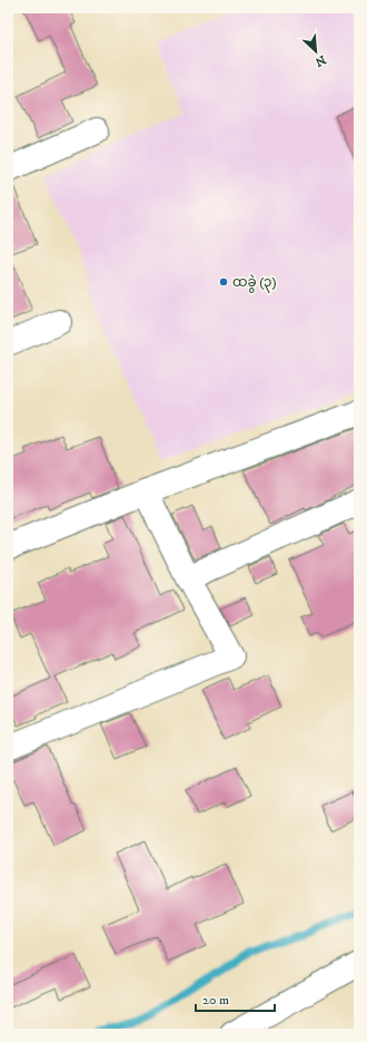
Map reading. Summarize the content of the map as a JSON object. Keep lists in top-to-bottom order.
{
  "places": ["ထခွဲ (၃)"],
  "scale_bar": "20 m",
  "north": "bottom right"
}
